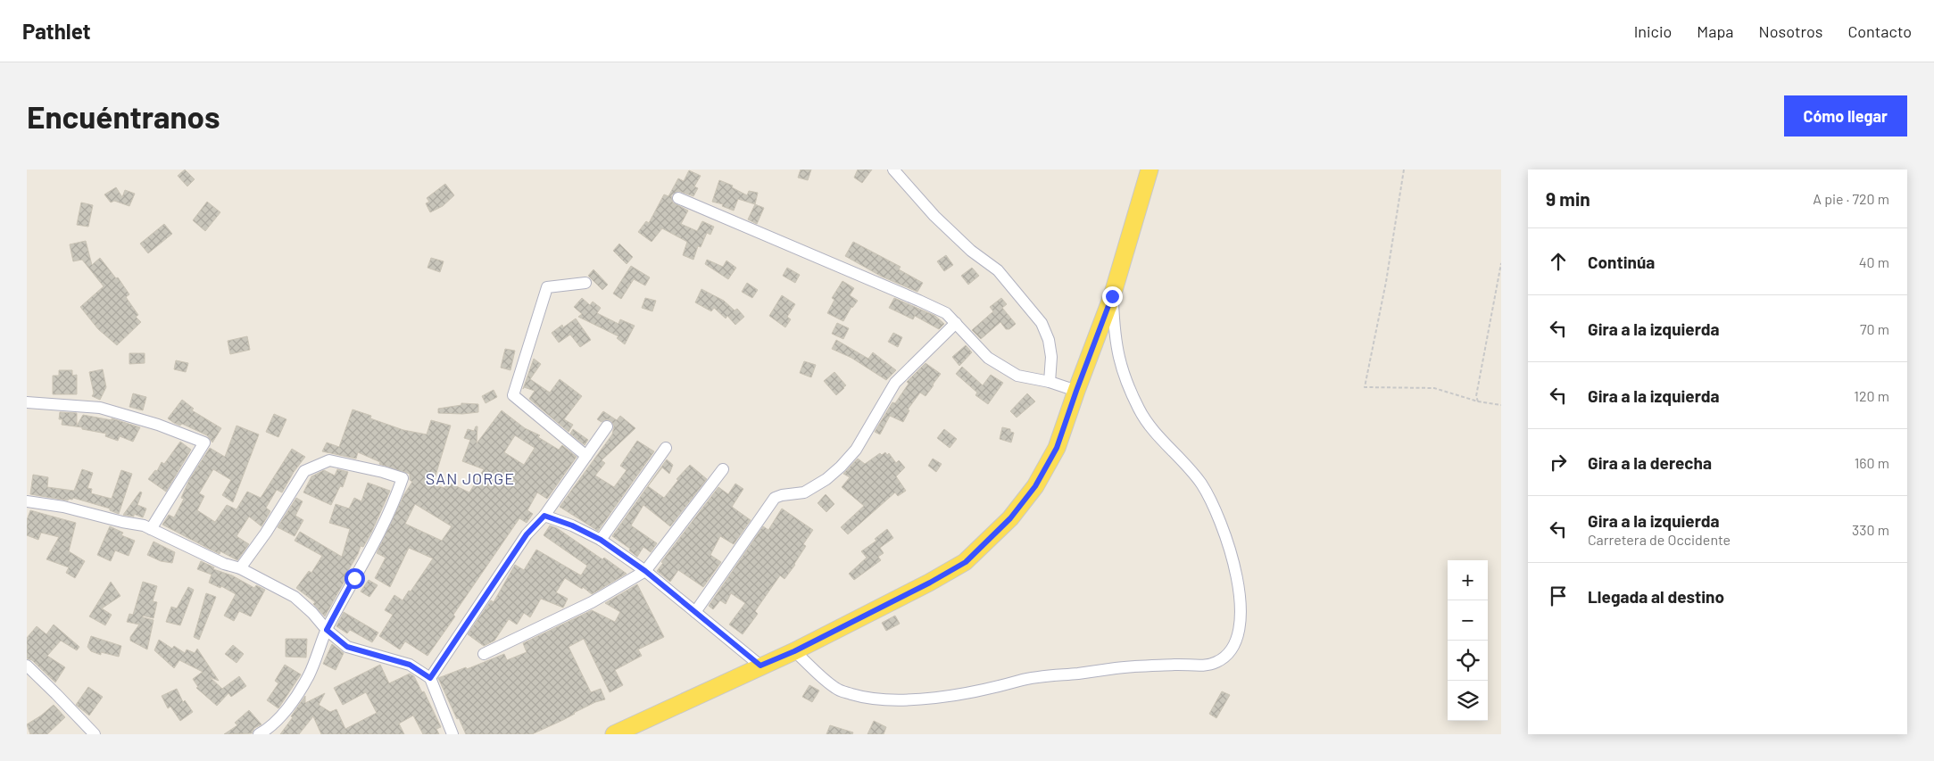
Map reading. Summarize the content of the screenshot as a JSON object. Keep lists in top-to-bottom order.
{
  "districts": ["SAN JORGE"],
  "page": {
    "header": "Pathlet",
    "nav": [
      "Inicio",
      "Mapa",
      "Nosotros",
      "Contacto"
    ],
    "buttons": "Cómo llegar",
    "title": "Encuéntranos",
    "heading": ["9 min", "A pie · 720 m"],
    "list": [
      ["Continúa", "40 m"],
      ["Gira a la izquierda", "70 m"],
      ["Gira a la izquierda", "120 m"],
      ["Gira a la derecha", "160 m"],
      ["Gira a la izquierda", "Carretera de Occidente", "330 m"],
      "Llegada al destino"
    ],
    "map_buttons": ["+", "−"]
  }
}
